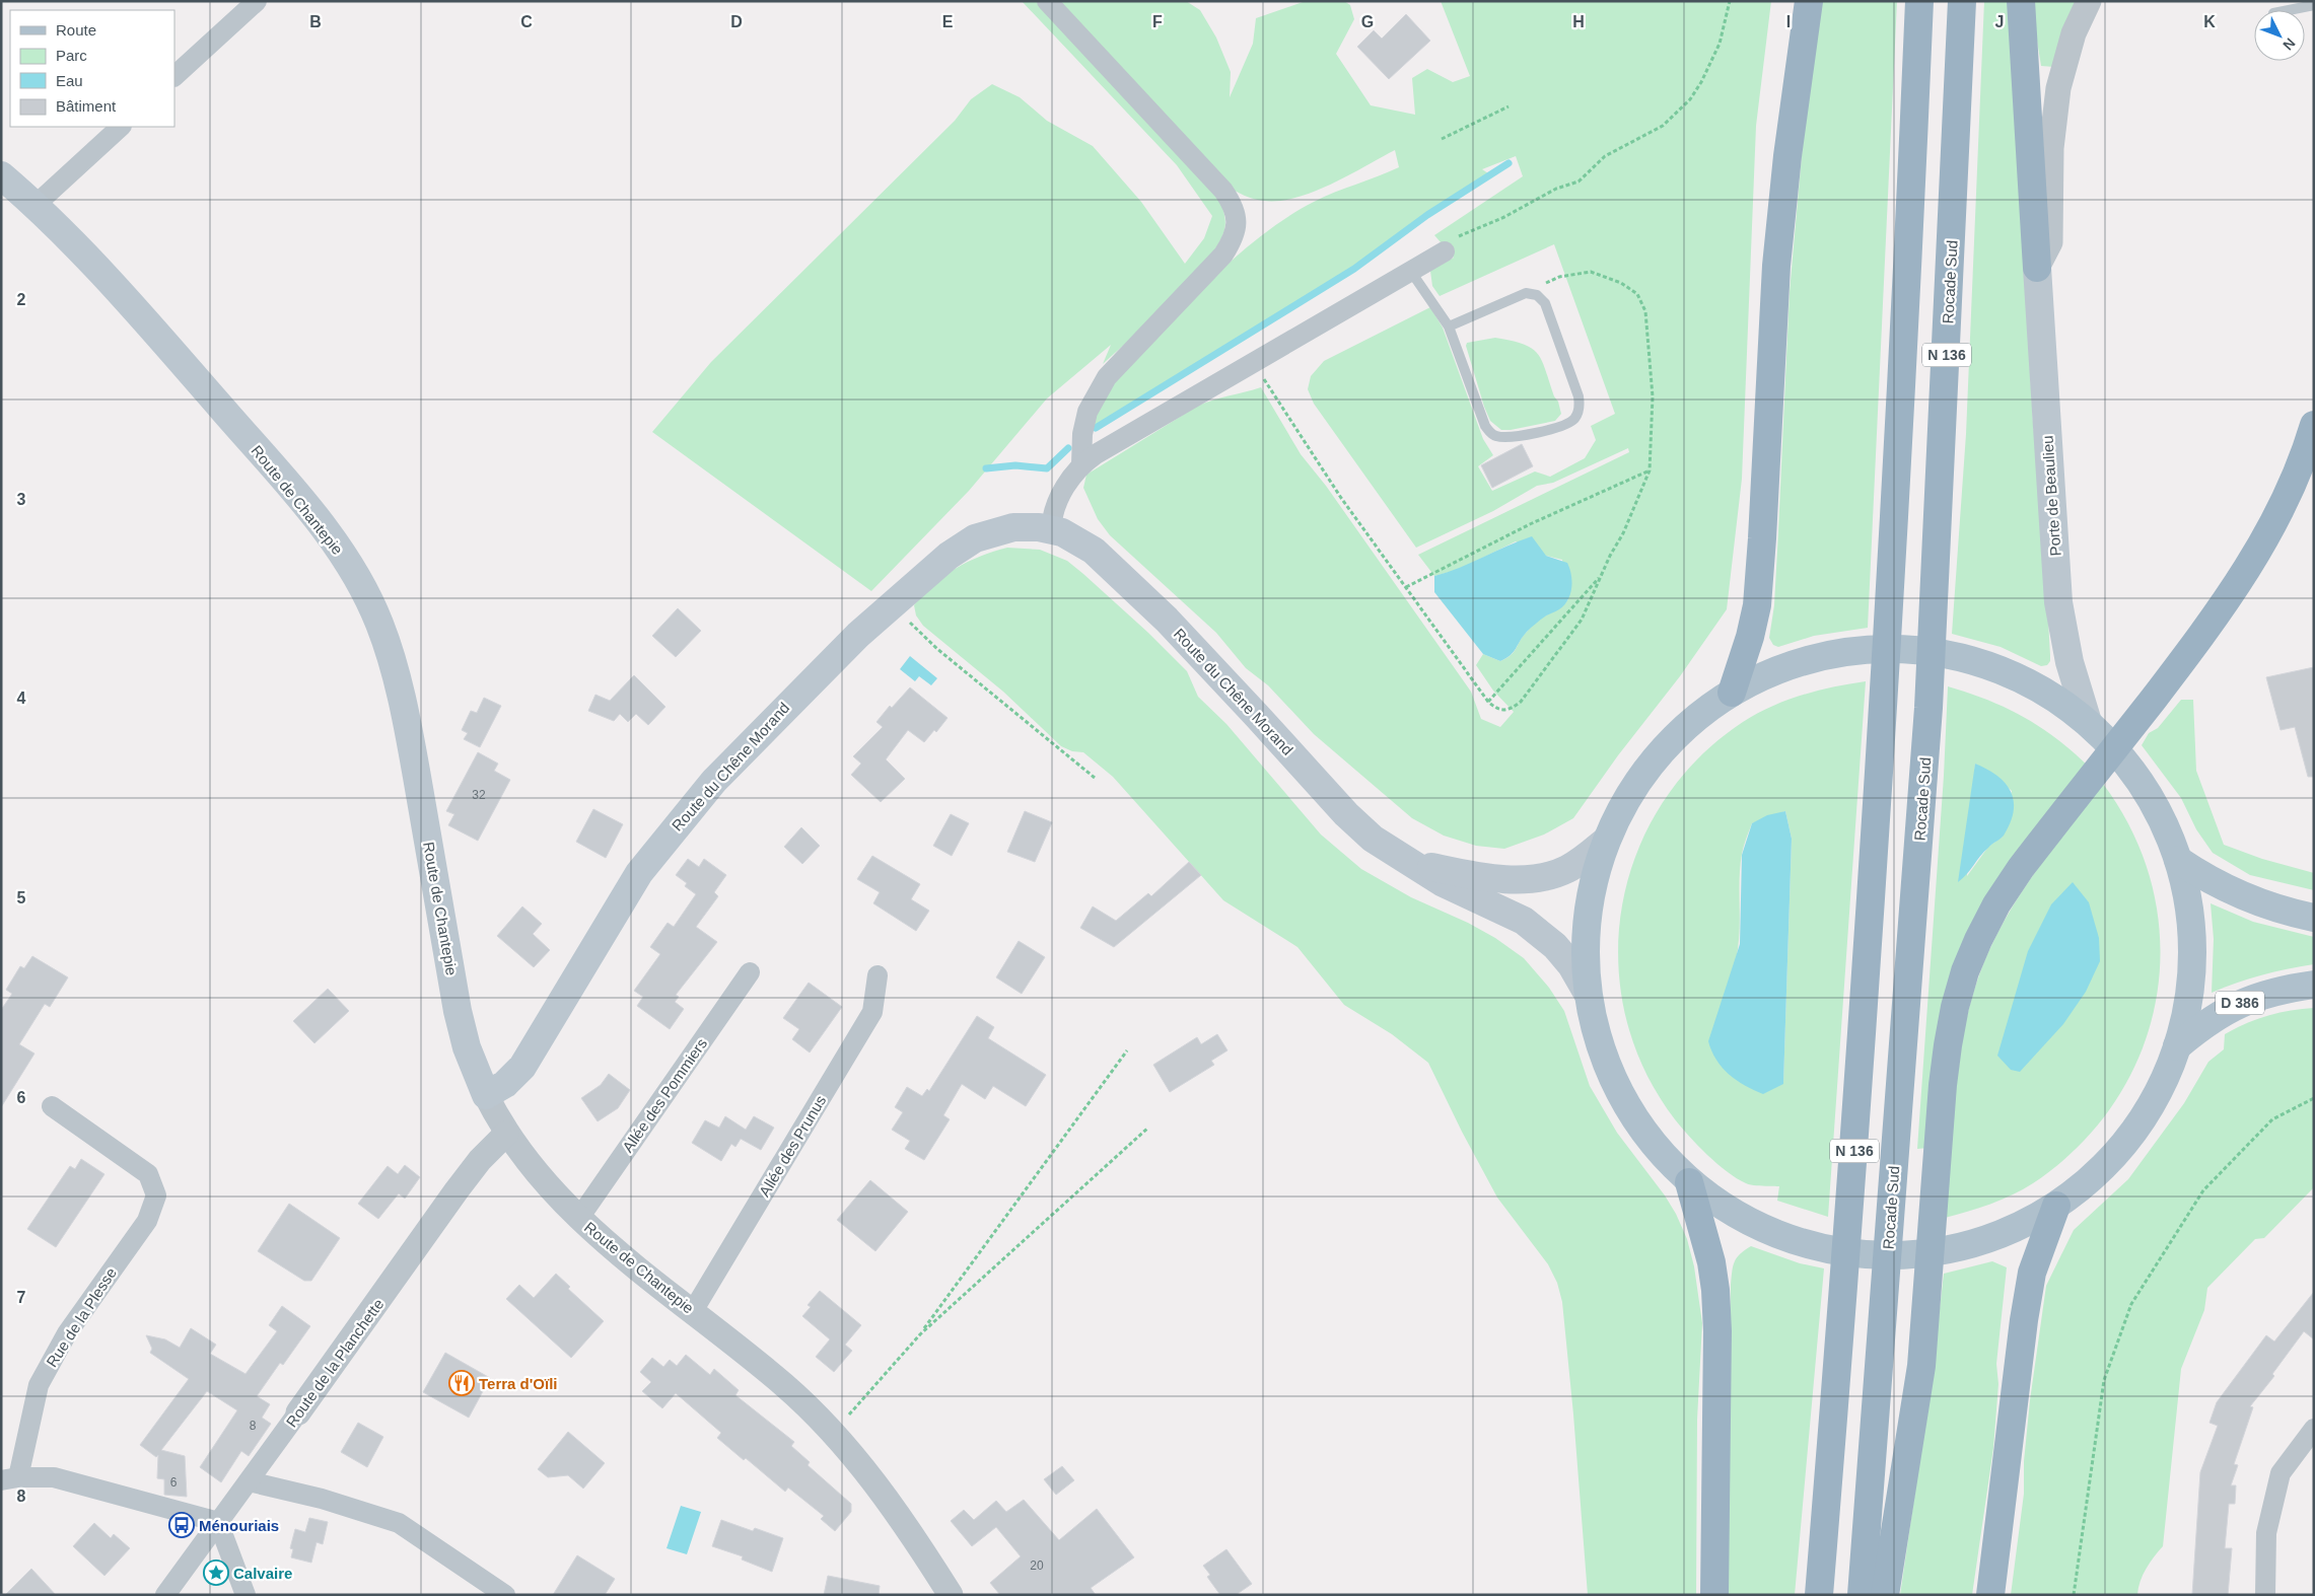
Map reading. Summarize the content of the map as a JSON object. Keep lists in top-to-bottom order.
{
  "streets": {
    "highway": ["Rocade Sud", "N 136"],
    "main road": [
      "Porte de Beaulieu",
      "Route de Chantepie",
      "Route du Chêne Morand",
      "D 386"
    ],
    "street": [
      "Allée des Pommiers",
      "Allée des Prunus",
      "Rue de la Plesse",
      "Route de la Planchette"
    ]
  },
  "crossings": [
    ["Route de Chantepie", "Route du Chêne Morand"],
    ["Route de Chantepie", "Allée des Pommiers"],
    ["Route de Chantepie", "Allée des Prunus"],
    ["Route de Chantepie", "Route de la Planchette"],
    ["Rue de la Plesse", "Route de la Planchette"]
  ],
  "places": {
    "restaurant": ["Terra d'Oïli"],
    "bus stop": ["Ménouriais"],
    "place": ["Calvaire"]
  },
  "house_numbers": [
    "32",
    "8",
    "6",
    "20"
  ],
  "legend": [
    "Route",
    "Parc",
    "Eau",
    "Bâtiment"
  ],
  "north": "bottom right",
  "grid": {
    "columns": [
      "B",
      "C",
      "D",
      "E",
      "F",
      "G",
      "H",
      "I",
      "J",
      "K"
    ],
    "rows": [
      "2",
      "3",
      "4",
      "5",
      "6",
      "7",
      "8"
    ]
  }
}
